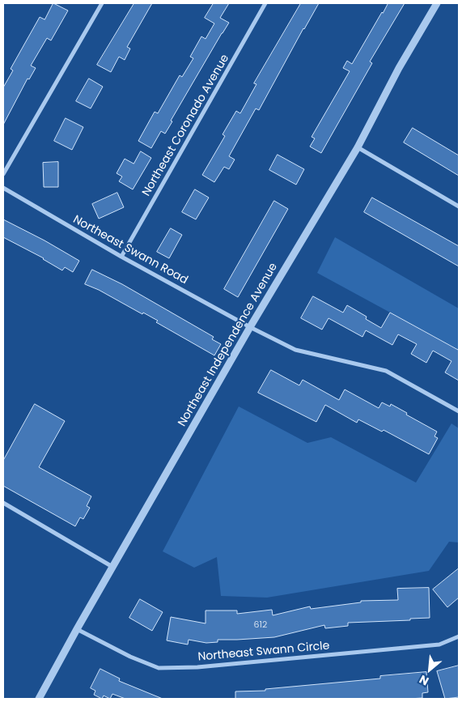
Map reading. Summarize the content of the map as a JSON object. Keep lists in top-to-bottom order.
{
  "streets": {
    "street": [
      "Northeast Coronado Avenue",
      "Northeast Swann Road",
      "Northeast Independence Avenue",
      "Northeast Swann Circle"
    ]
  },
  "crossings": [
    ["Northeast Coronado Avenue", "Northeast Swann Road"],
    ["Northeast Swann Road", "Northeast Independence Avenue"],
    ["Northeast Independence Avenue", "Northeast Swann Circle"]
  ],
  "house_numbers": ["612"],
  "north": "bottom left"
}
